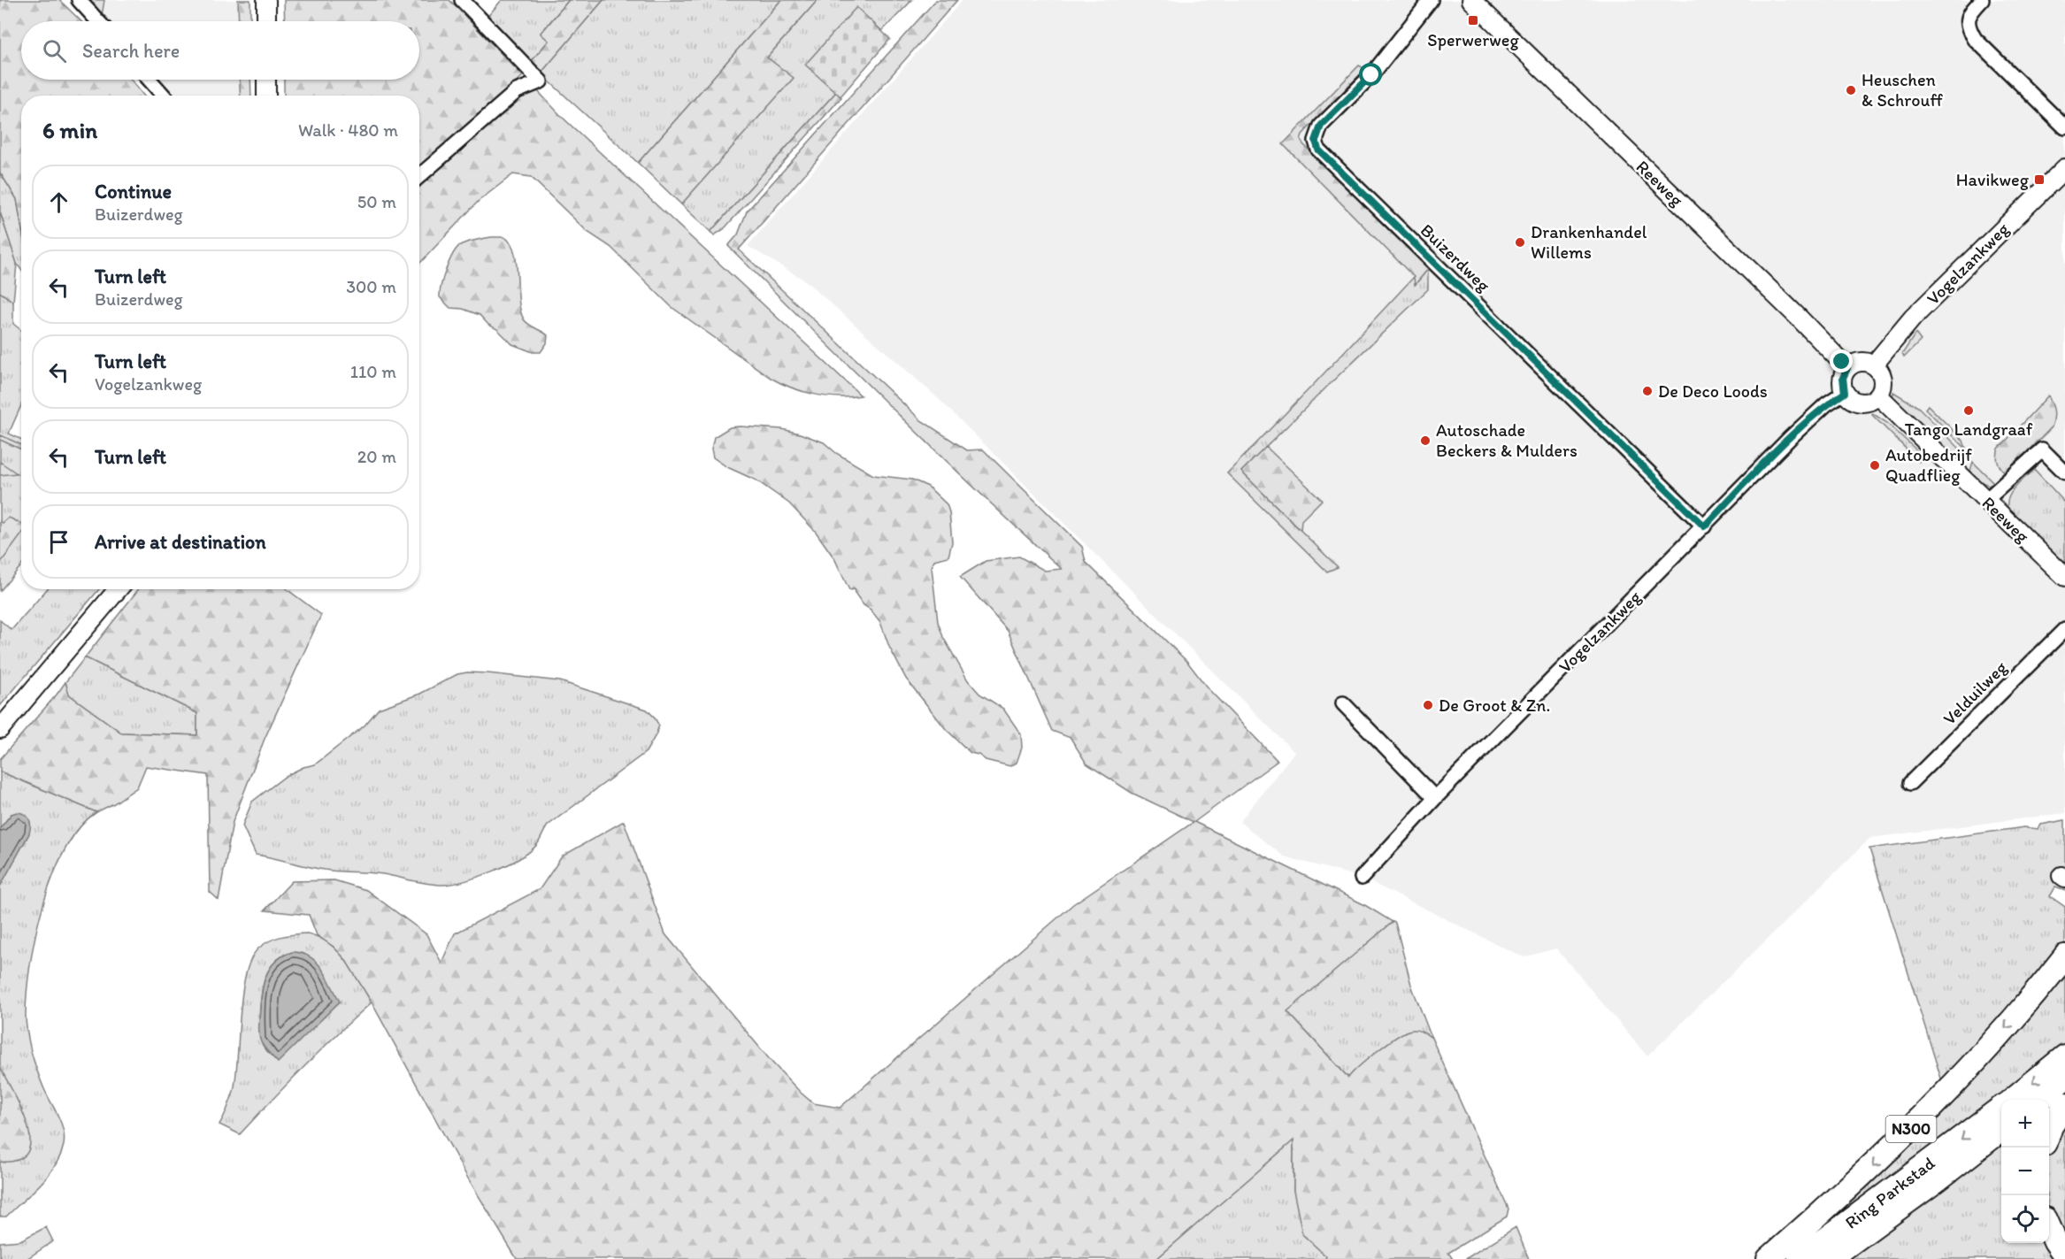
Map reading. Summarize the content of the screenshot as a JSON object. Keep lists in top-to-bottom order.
{
  "streets": {
    "highway": ["N300", "Ring Parkstad"],
    "street": [
      "Reeweg",
      "Buizerdweg",
      "Vogelzankweg",
      "Velduilweg"
    ]
  },
  "crossings": [
    ["Reeweg", "Vogelzankweg"],
    ["Buizerdweg", "Vogelzankweg"]
  ],
  "places": {
    "transit": ["Sperwerweg", "Havikweg"],
    "other": [
      "Heuschen & Schrouff",
      "Drankenhandel Willems",
      "De Deco Loods",
      "Tango Landgraaf",
      "Autoschade Beckers & Mulders",
      "Autobedrijf Quadflieg",
      "De Groot & Zn."
    ]
  },
  "page": {
    "search": "Search here",
    "heading": ["6 min", "Walk · 480 m"],
    "list": [
      ["Continue", "Buizerdweg", "50 m"],
      ["Turn left", "Buizerdweg", "300 m"],
      ["Turn left", "Vogelzankweg", "110 m"],
      ["Turn left", "20 m"],
      "Arrive at destination"
    ],
    "map_buttons": ["+", "−"]
  }
}
